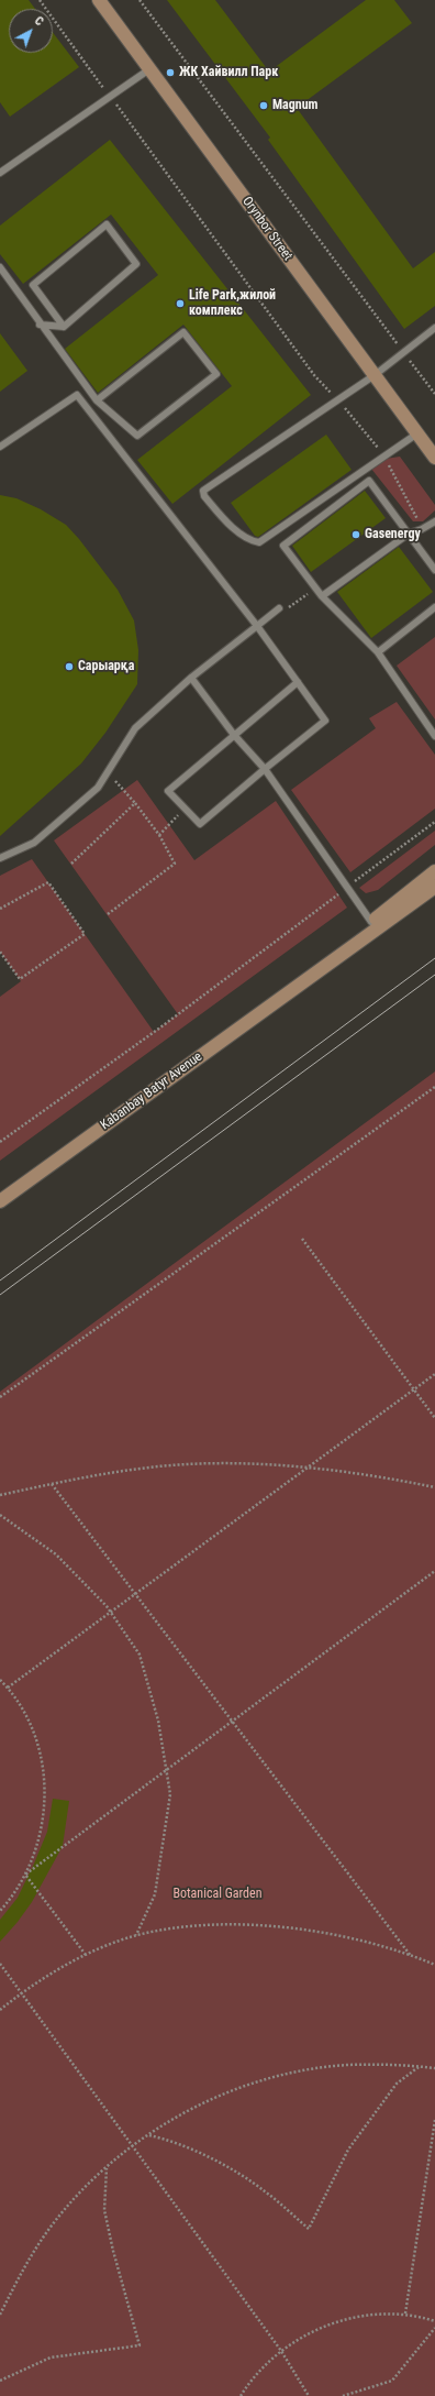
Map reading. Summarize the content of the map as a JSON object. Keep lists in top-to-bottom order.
{
  "streets": {
    "main road": ["Orynbor Street", "Kabanbay Batyr Avenue"]
  },
  "parks": ["Botanical Garden"],
  "places": [
    "ЖК Хайвилл Парк",
    "Magnum",
    "Life Park,жилой комплекс",
    "Gasenergy",
    "Сарыарқа"
  ],
  "north": "top right"
}
